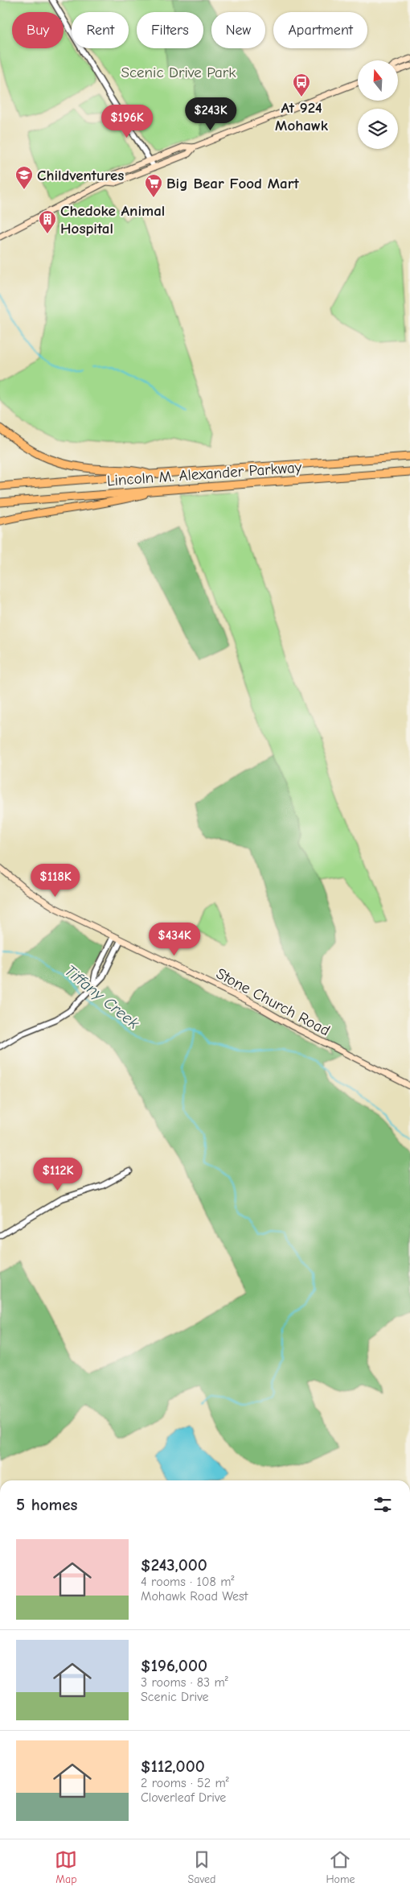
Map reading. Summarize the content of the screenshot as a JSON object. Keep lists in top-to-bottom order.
{
  "streets": {
    "highway": ["Lincoln M. Alexander Parkway"],
    "main road": ["Stone Church Road"]
  },
  "water": ["Tiffany Creek"],
  "parks": ["Scenic Drive Park"],
  "places": {
    "bus stop": ["At 924 Mohawk"],
    "school or university": ["Childventures"],
    "supermarket": ["Big Bear Food Mart"],
    "building": ["Chedoke Animal Hospital"]
  },
  "north": "top",
  "page": {
    "chip": [
      "Buy",
      "Rent",
      "Filters",
      "New",
      "Apartment"
    ],
    "price": [
      "$243K",
      "$196K",
      "$118K",
      "$434K",
      "$112K"
    ],
    "heading": "5 homes",
    "list": [
      {
        "name": "$243,000",
        "note": "4 rooms · 108 m² · Mohawk Road West"
      },
      {
        "name": "$196,000",
        "note": "3 rooms · 83 m² · Scenic Drive"
      },
      {
        "name": "$112,000",
        "note": "2 rooms · 52 m² · Cloverleaf Drive"
      }
    ],
    "tabs": ["Map", "Saved", "Home"]
  }
}
